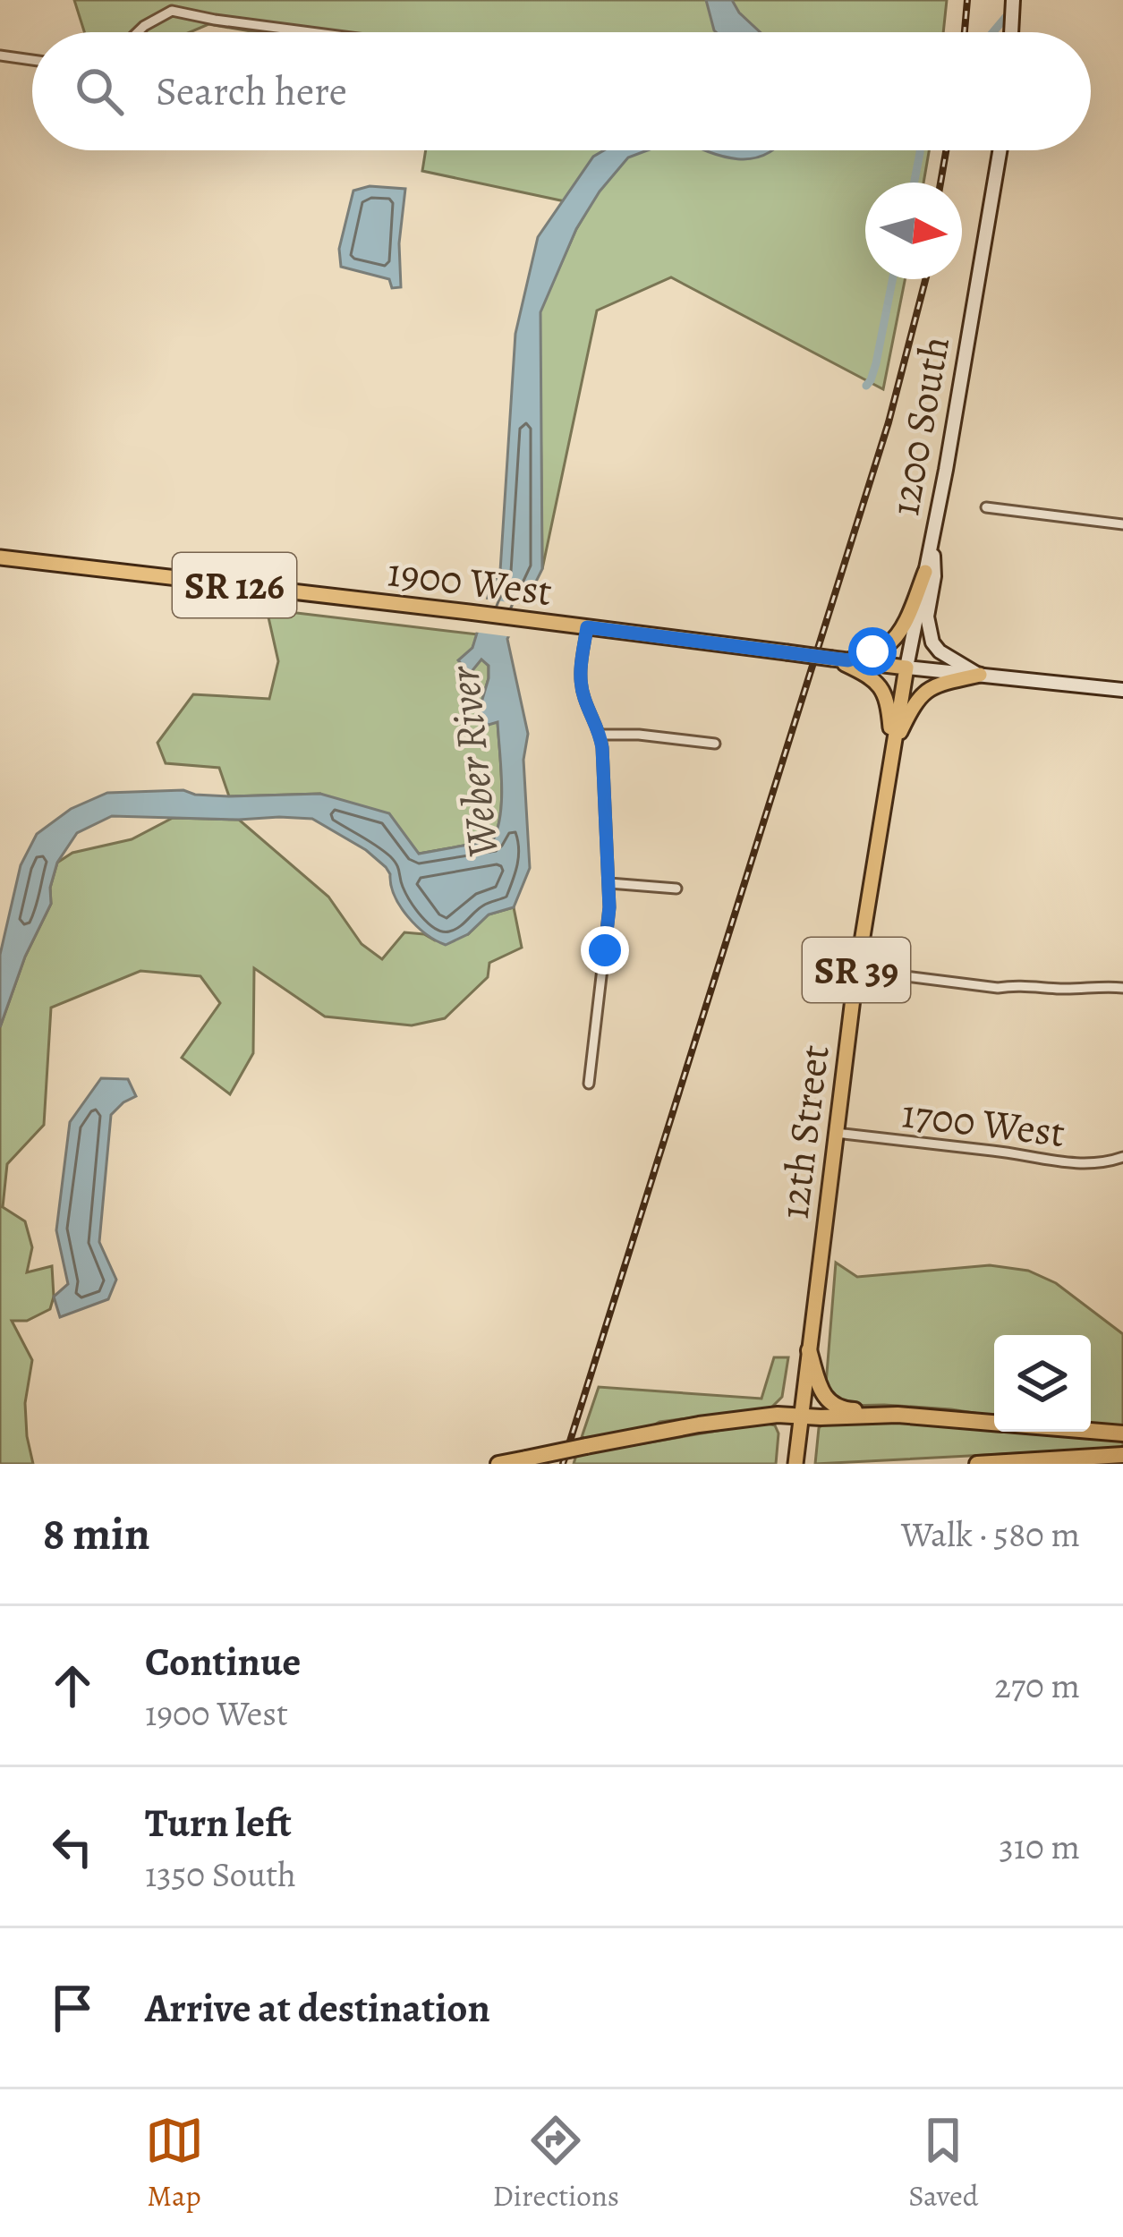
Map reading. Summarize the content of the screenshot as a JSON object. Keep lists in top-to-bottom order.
{
  "streets": {
    "main road": [
      "1200 South",
      "1900 West",
      "SR 126",
      "SR 39",
      "12th Street"
    ],
    "street": ["1700 West"]
  },
  "crossings": [
    ["1200 South", "1900 West"],
    ["1200 South", "12th Street"],
    ["1900 West", "12th Street"],
    ["SR 39", "12th Street"],
    ["1700 West", "12th Street"]
  ],
  "water": ["Weber River"],
  "north": "right",
  "page": {
    "search": "Search here",
    "heading": ["8 min", "Walk · 580 m"],
    "list": [
      ["Continue", "1900 West", "270 m"],
      ["Turn left", "1350 South", "310 m"],
      "Arrive at destination"
    ],
    "nav": ["Map", "Directions", "Saved"]
  }
}
